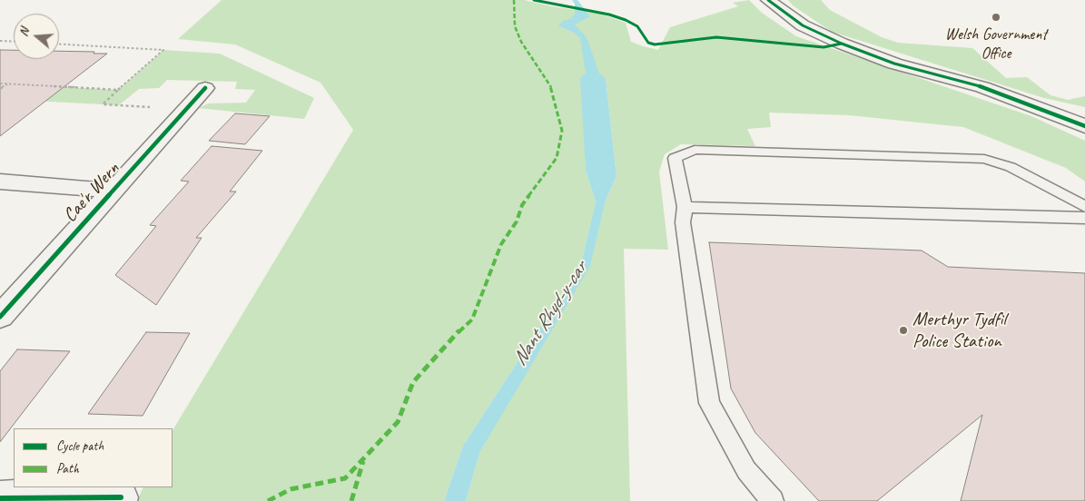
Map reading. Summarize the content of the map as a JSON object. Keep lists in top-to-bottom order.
{
  "streets": {
    "street": ["Cae'r Wern"]
  },
  "water": ["Nant Rhyd-y-car"],
  "places": ["Welsh Government Office", "Merthyr Tydfil Police Station"],
  "legend": ["Cycle path", "Path"],
  "north": "left"
}
